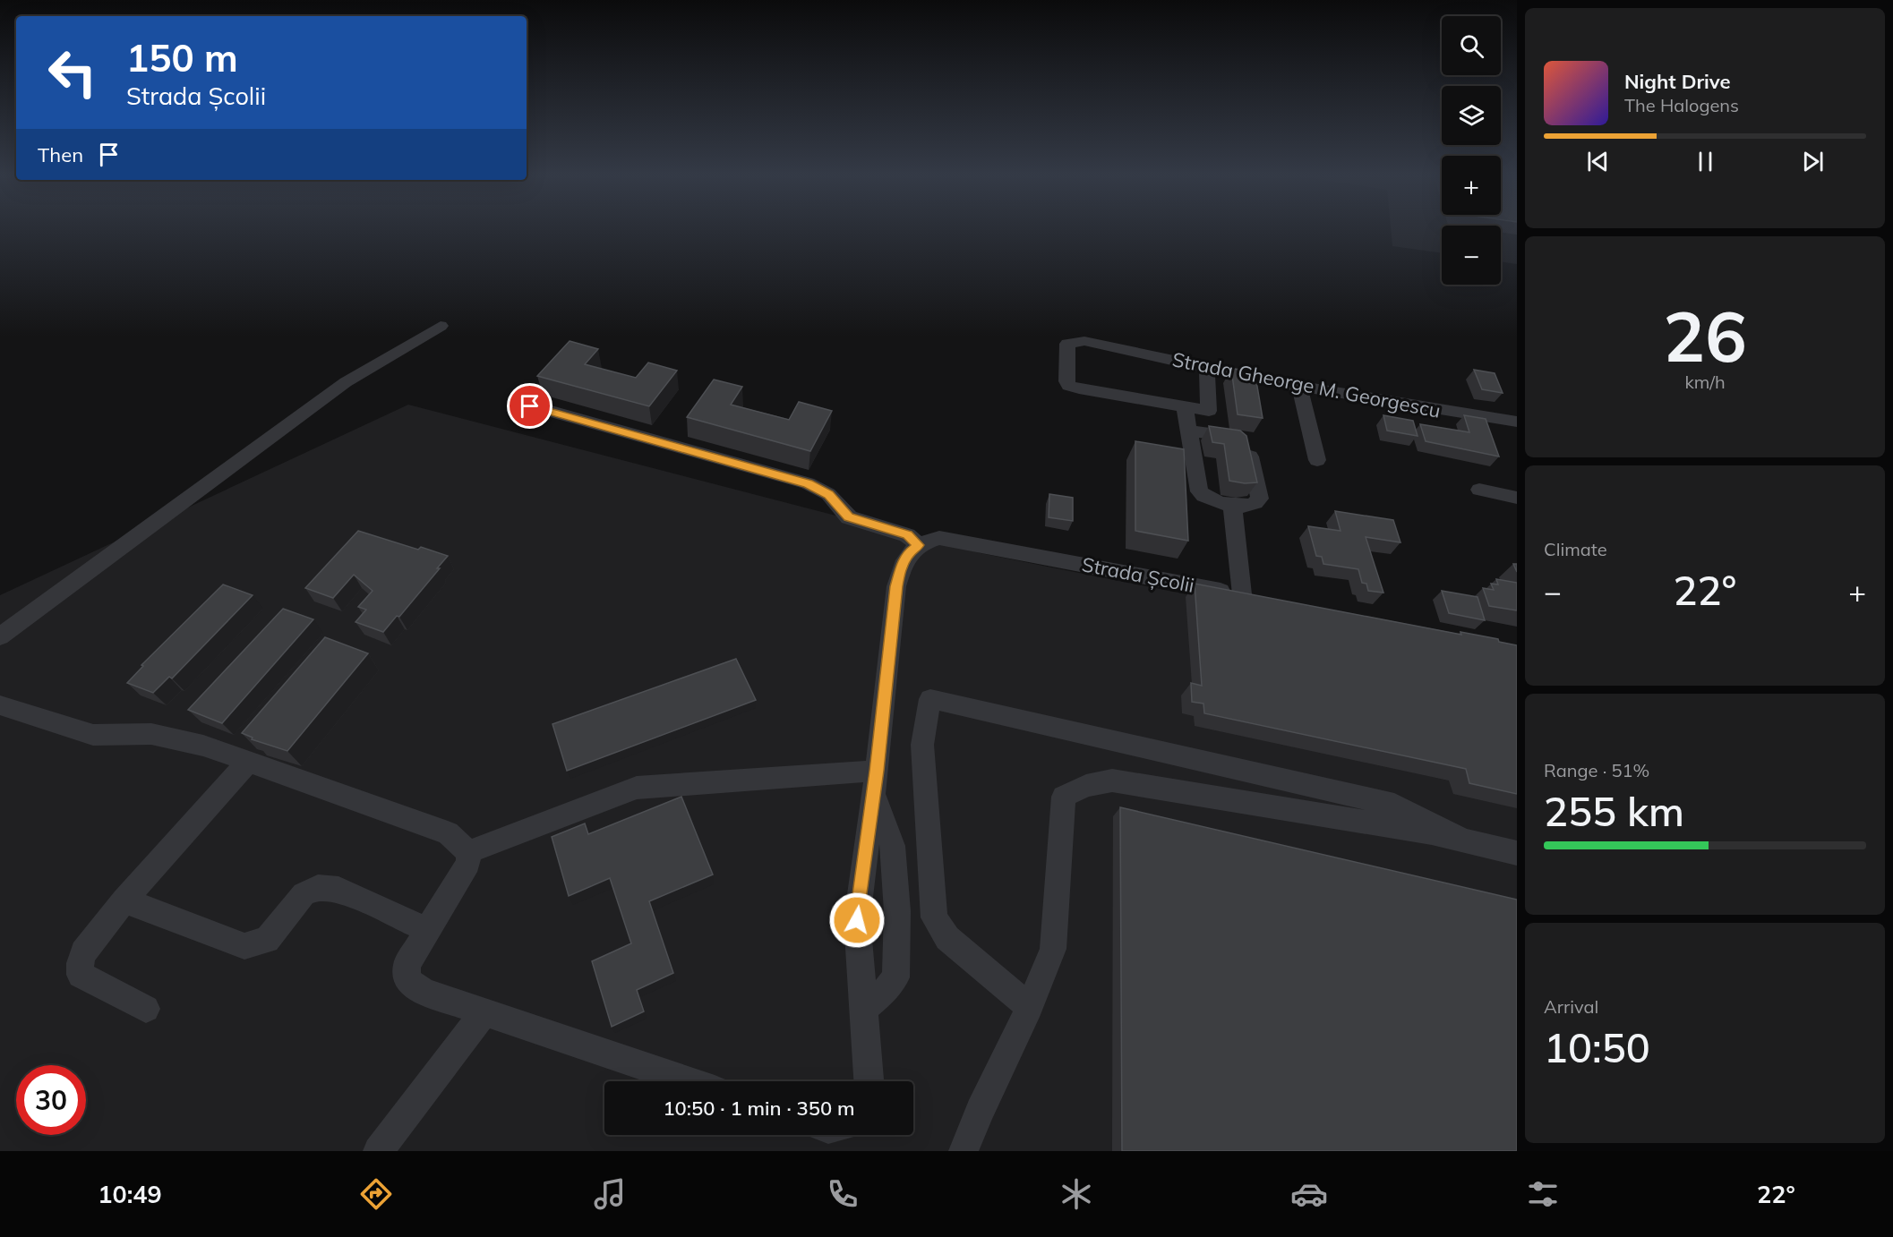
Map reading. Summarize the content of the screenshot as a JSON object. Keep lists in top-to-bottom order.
{
  "streets": {
    "street": ["Strada Gheorge M. Georgescu", "Strada Școlii"]
  },
  "page": {
    "map_buttons": ["+", "−"],
    "turn": ["150 m", "Strada Școlii"],
    "song": ["Night Drive", "The Halogens"],
    "then": "Then",
    "tile": [
      ["26", "km/h"],
      "Climate",
      ["Range · 51%", "255 km"],
      ["Arrival", "10:50"]
    ],
    "heat": ["−", "22°", "+"],
    "limit": "30",
    "trip": "10:50 · 1 min · 350 m",
    "tabs": ["10:49", "22°"]
  }
}
